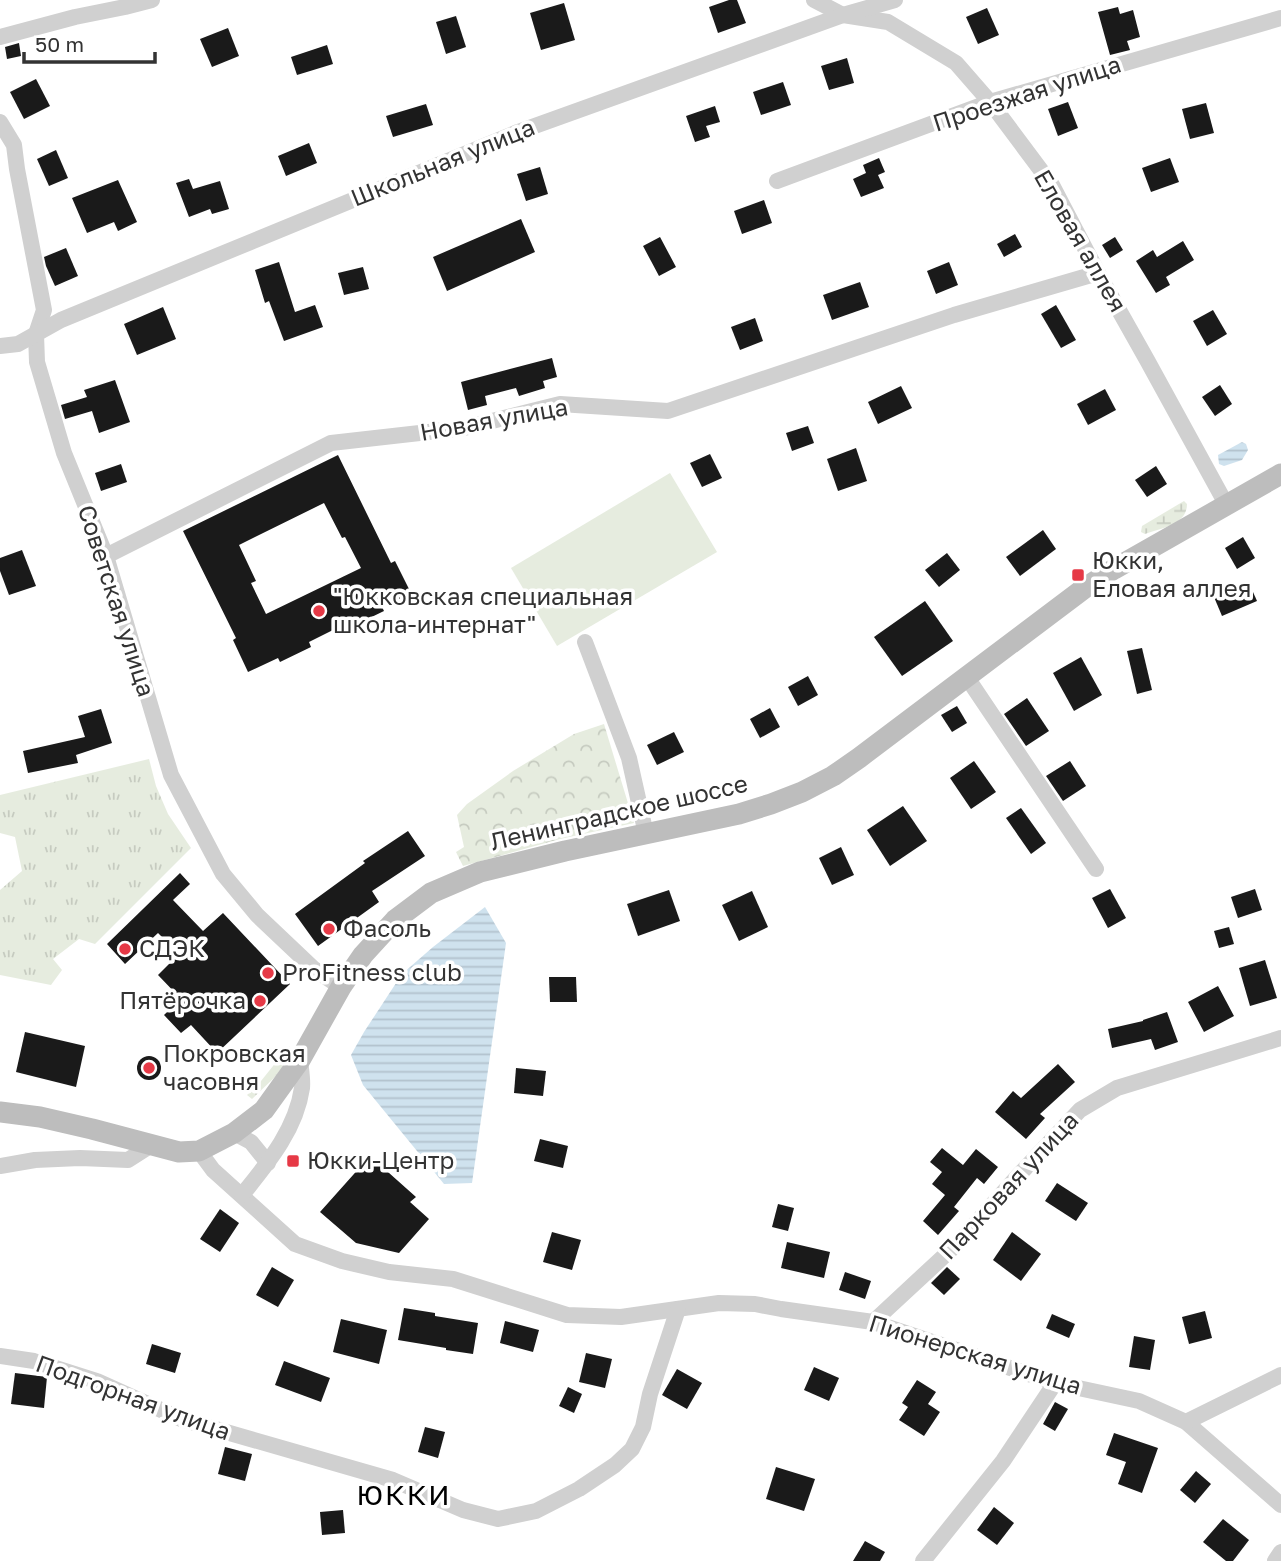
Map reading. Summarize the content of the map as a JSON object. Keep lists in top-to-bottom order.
{
  "streets": {
    "main road": ["Ленинградское шоссе"],
    "street": [
      "Проезжая улица",
      "Школьная улица",
      "Еловая аллея",
      "Новая улица",
      "Советская улица",
      "Парковая улица",
      "Пионерская улица",
      "Подгорная улица"
    ]
  },
  "crossings": [
    ["Проезжая улица", "Еловая аллея"],
    ["Школьная улица", "Еловая аллея"],
    ["Школьная улица", "Советская улица"],
    ["Еловая аллея", "Новая улица"],
    ["Еловая аллея", "Ленинградское шоссе"],
    ["Новая улица", "Советская улица"],
    ["Советская улица", "Ленинградское шоссе"],
    ["Ленинградское шоссе", "Пионерская улица"],
    ["Парковая улица", "Пионерская улица"],
    ["Пионерская улица", "Подгорная улица"]
  ],
  "districts": ["ЮККИ"],
  "places": {
    "transit": ["Юкки, Еловая аллея", "Юкки-Центр"],
    "other": [
      "\"Юкковская специальная школа-интернат\"",
      "Фасоль",
      "СДЭК",
      "ProFitness club",
      "Пятёрочка",
      "Покровская часовня"
    ]
  },
  "scale_bar": "50 m"
}
